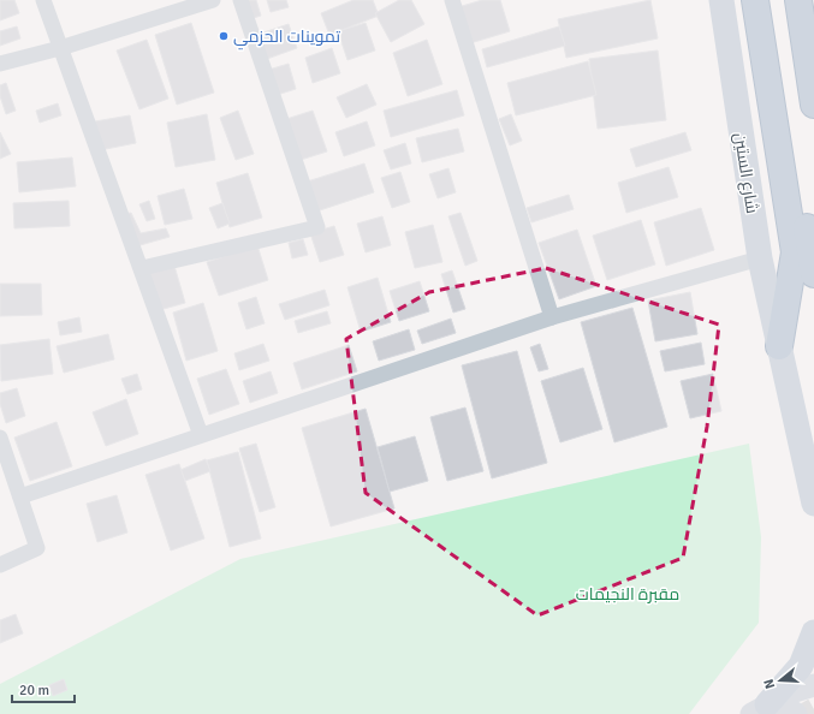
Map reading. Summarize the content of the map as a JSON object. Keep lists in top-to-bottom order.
{
  "streets": {
    "main road": ["شارع الستين"]
  },
  "parks": ["مقبرة النجيمات"],
  "places": ["تموينات الحزمي"],
  "scale_bar": "20 m",
  "north": "left"
}
